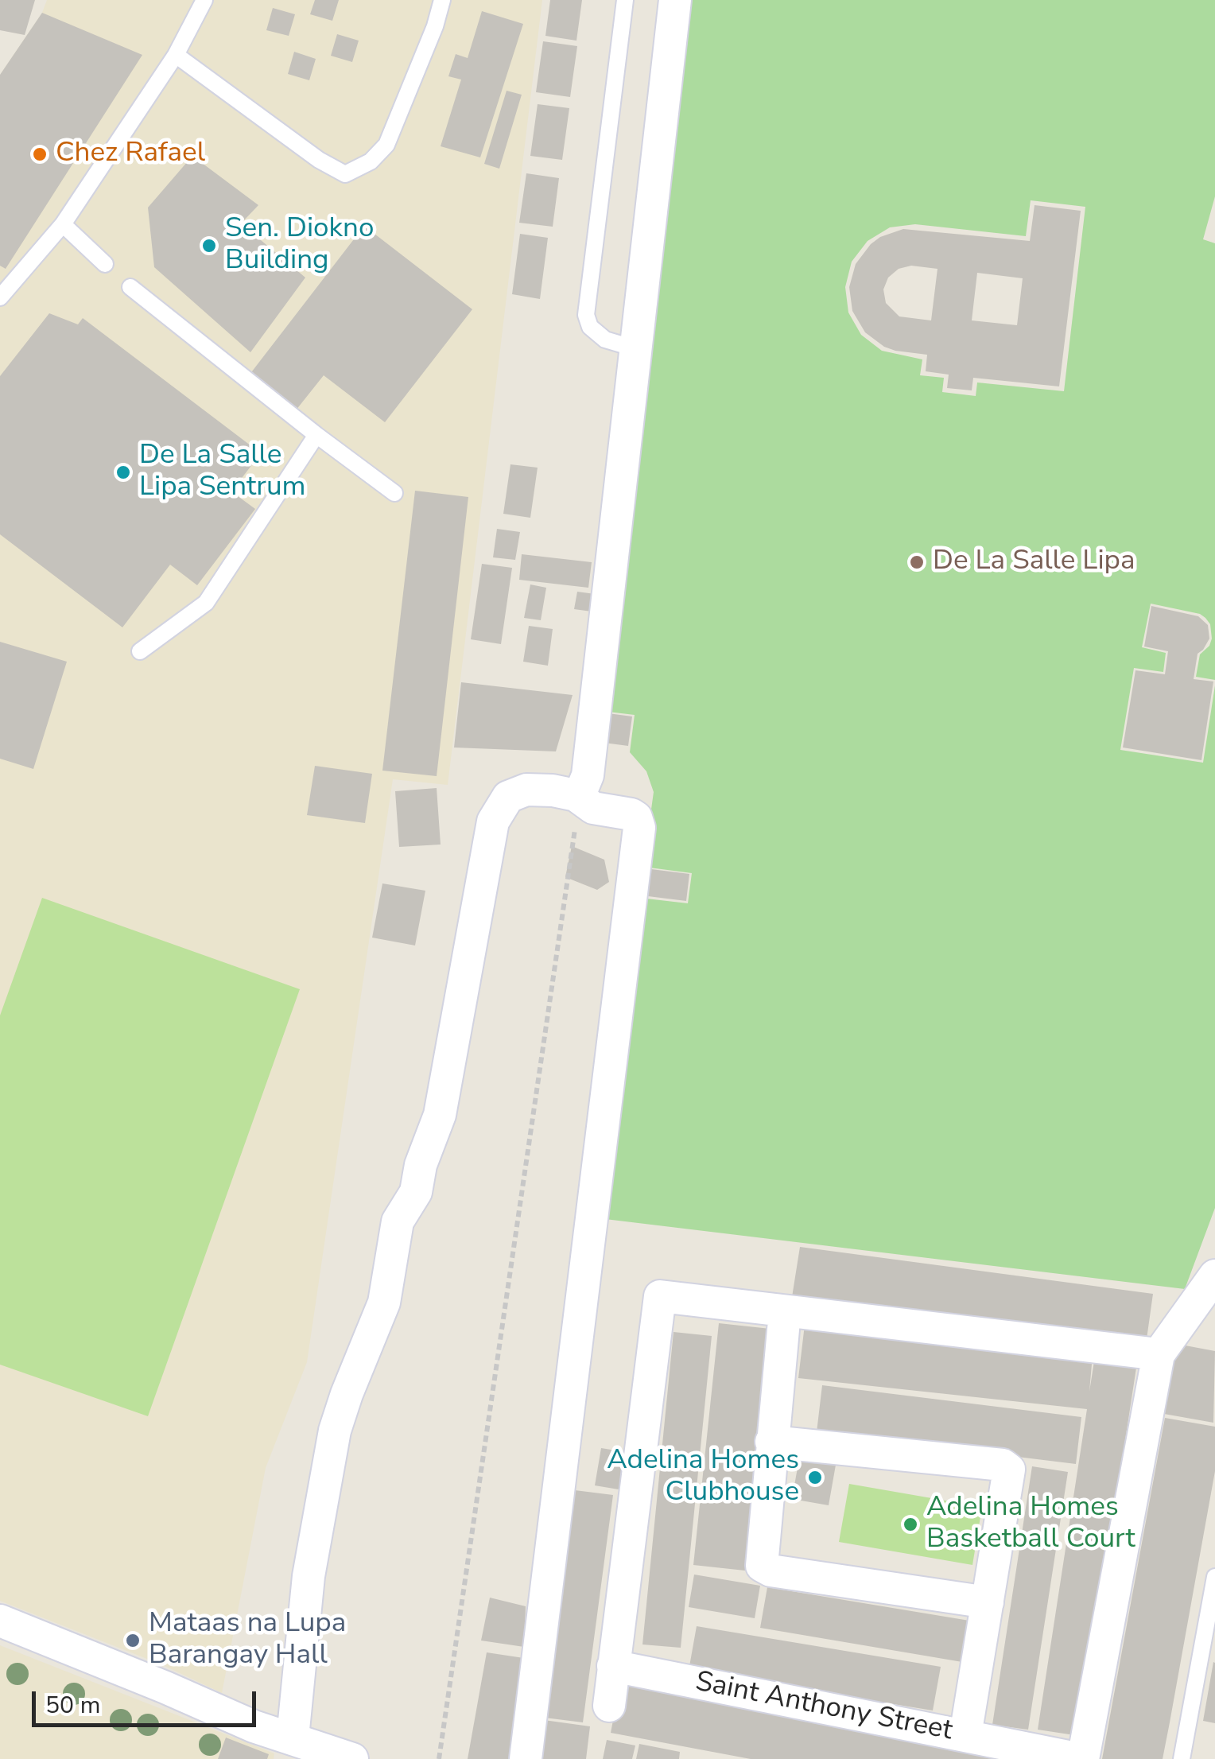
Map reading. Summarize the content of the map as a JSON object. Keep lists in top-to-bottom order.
{
  "streets": {
    "street": ["Saint Anthony Street"]
  },
  "places": [
    "Chez Rafael",
    "Sen. Diokno Building",
    "De La Salle Lipa Sentrum",
    "De La Salle Lipa",
    "Adelina Homes Clubhouse",
    "Adelina Homes Basketball Court",
    "Mataas na Lupa Barangay Hall"
  ],
  "scale_bar": "50 m"
}
